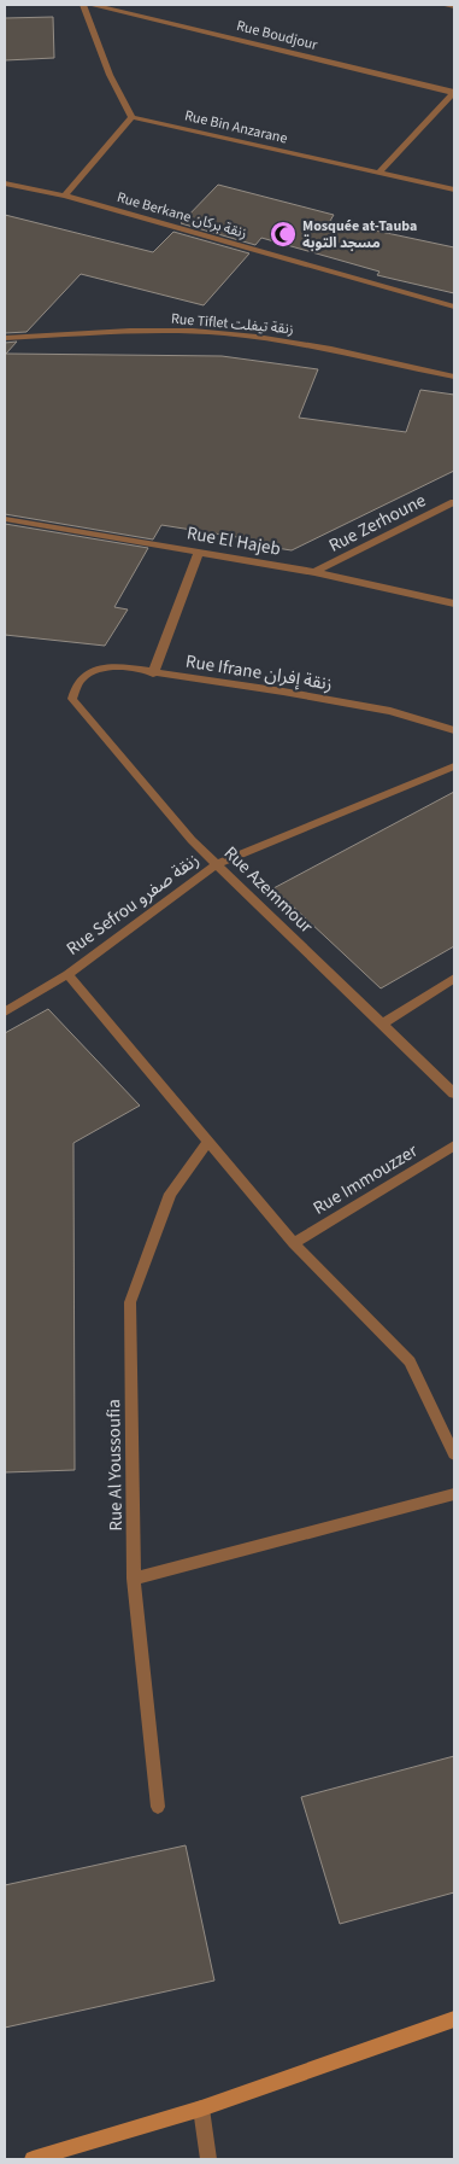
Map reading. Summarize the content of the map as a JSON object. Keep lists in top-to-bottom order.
{
  "streets": {
    "street": [
      "Rue Boudjour",
      "Rue Bin Anzarane",
      "Rue Berkane زنقة بركان",
      "Rue Tiflet زنقة تيفلت",
      "Rue Zerhoune",
      "Rue El Hajeb",
      "Rue Ifrane زنقة إفران",
      "Rue Azemmour",
      "Rue Sefrou زنقة صفرو",
      "Rue Immouzzer",
      "Rue Al Youssoufia"
    ]
  },
  "crossings": [
    ["Rue Zerhoune", "Rue El Hajeb"],
    ["Rue Ifrane زنقة إفران", "Rue Azemmour"],
    ["Rue Azemmour", "Rue Sefrou زنقة صفرو"]
  ],
  "places": {
    "mosque": ["Mosquée at-Tauba مسجد التوبة"]
  }
}
